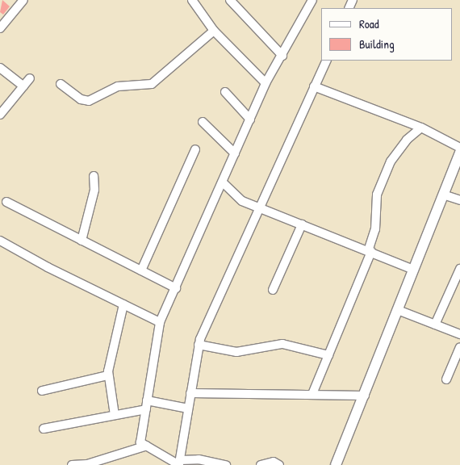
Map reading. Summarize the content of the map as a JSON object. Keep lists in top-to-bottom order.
{
  "legend": ["Road", "Building"]
}
